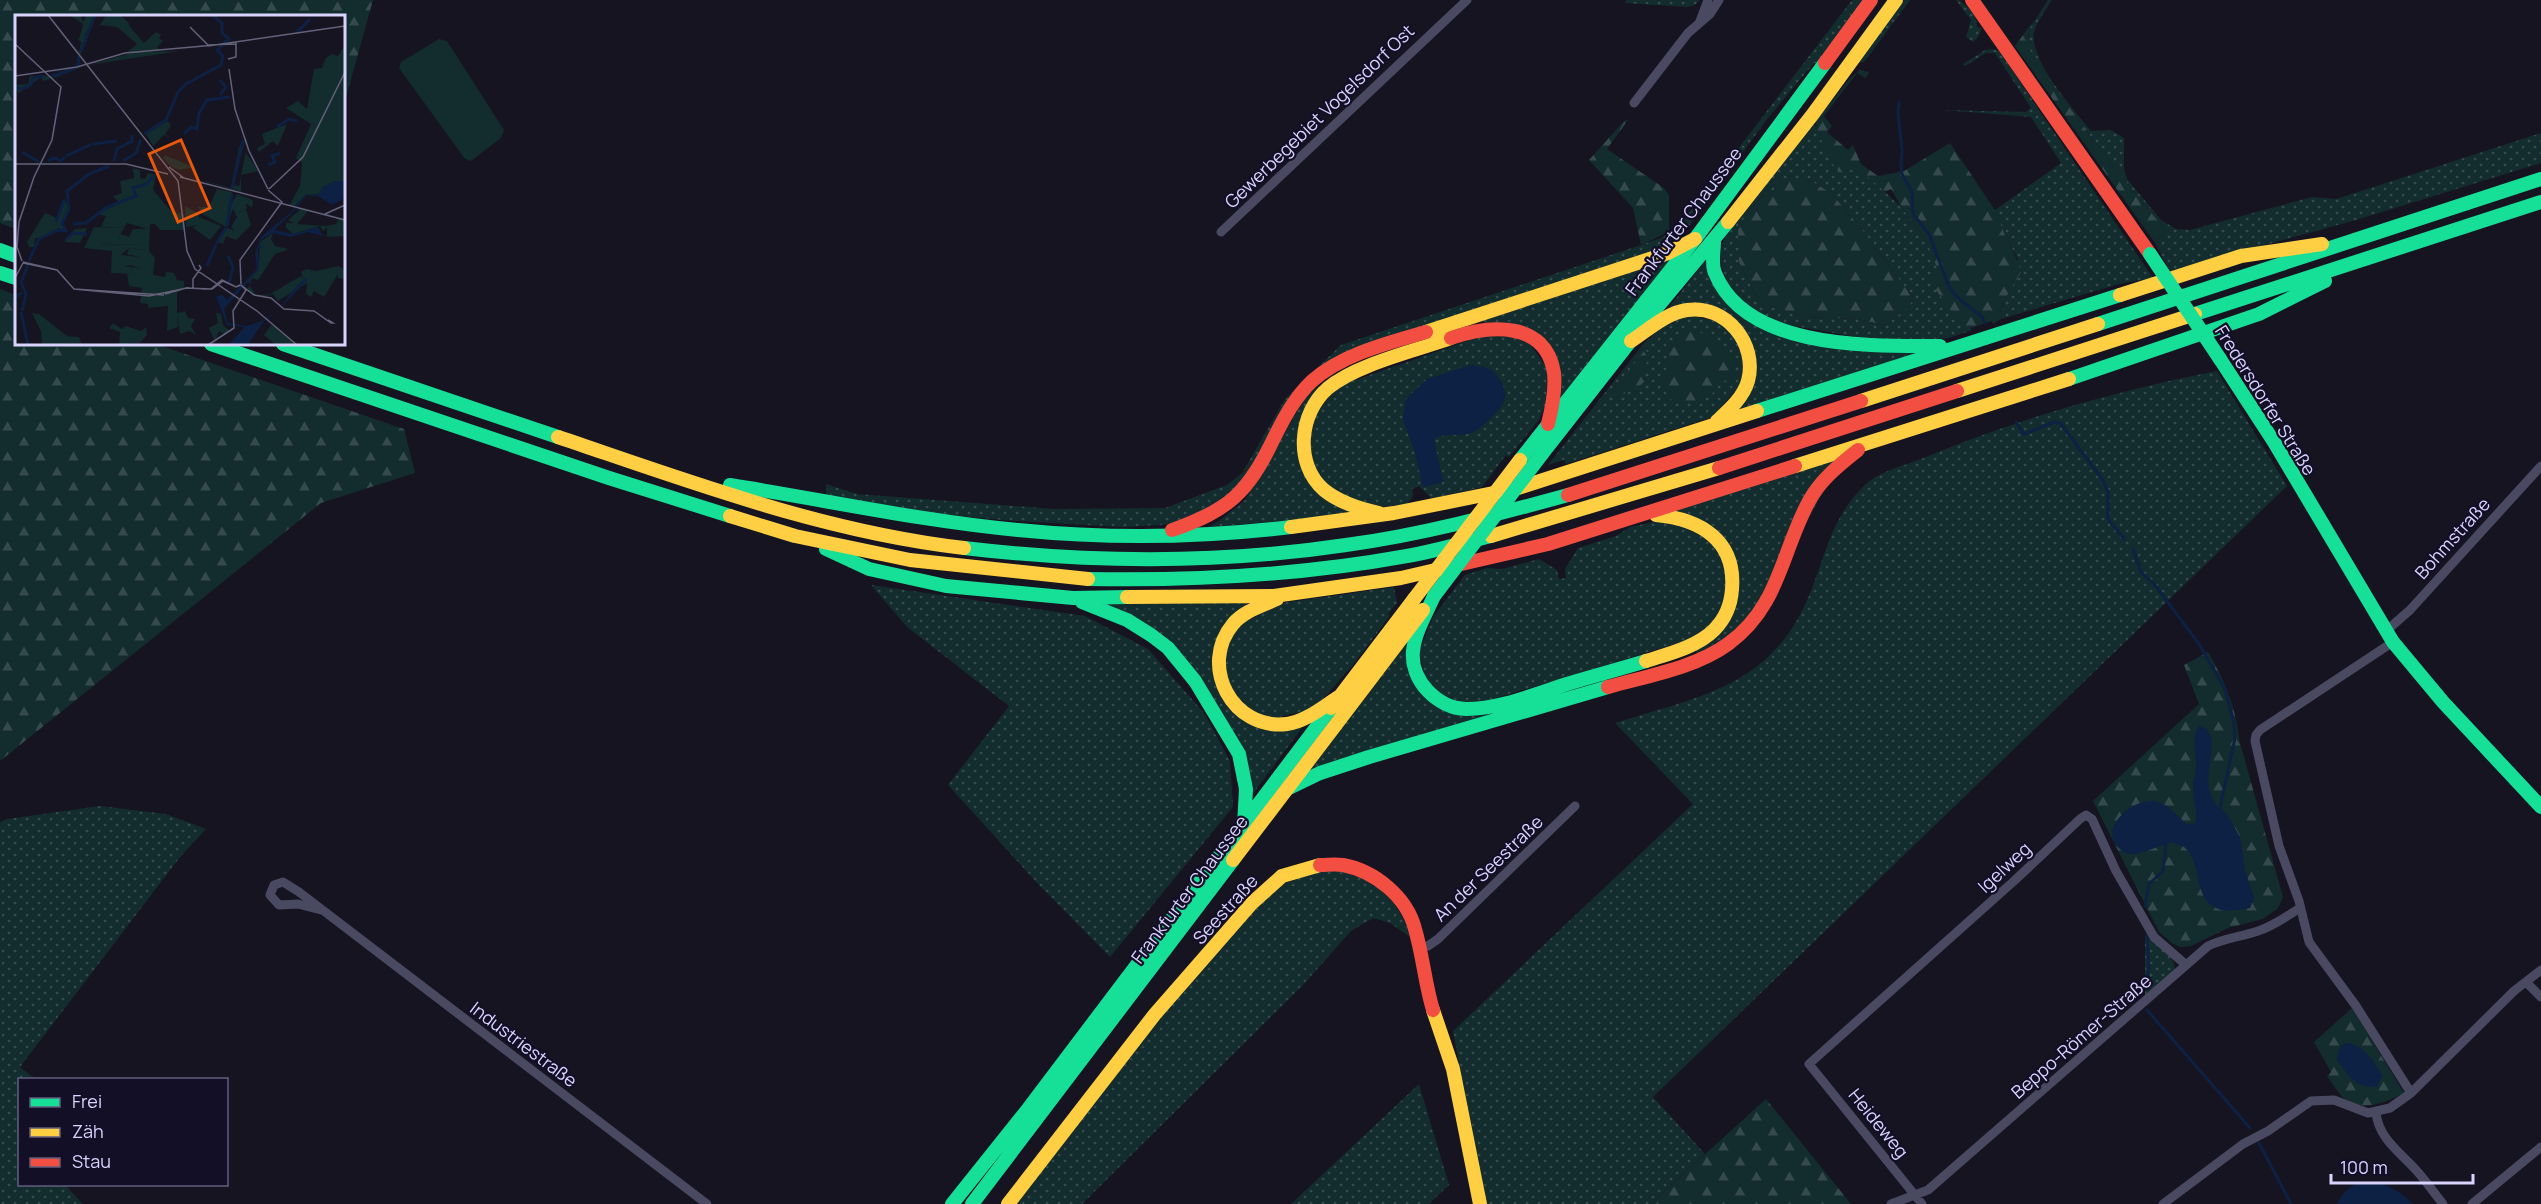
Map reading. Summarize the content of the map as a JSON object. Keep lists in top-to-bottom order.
{
  "streets": {
    "main road": ["Frankfurter Chaussee", "Fredersdorfer Straße", "Seestraße"],
    "street": [
      "Gewerbegebiet Vogelsdorf Ost",
      "Bohmstraße",
      "Igelweg",
      "An der Seestraße",
      "Beppo-Römer-Straße",
      "Industriestraße",
      "Heideweg"
    ]
  },
  "crossings": [
    ["Fredersdorfer Straße", "Bohmstraße"],
    ["Bohmstraße", "Beppo-Römer-Straße"],
    ["Igelweg", "Beppo-Römer-Straße"],
    ["Igelweg", "Heideweg"],
    ["An der Seestraße", "Seestraße"],
    ["Beppo-Römer-Straße", "Heideweg"]
  ],
  "legend": ["Frei", "Zäh", "Stau"],
  "scale_bar": "100 m"
}
